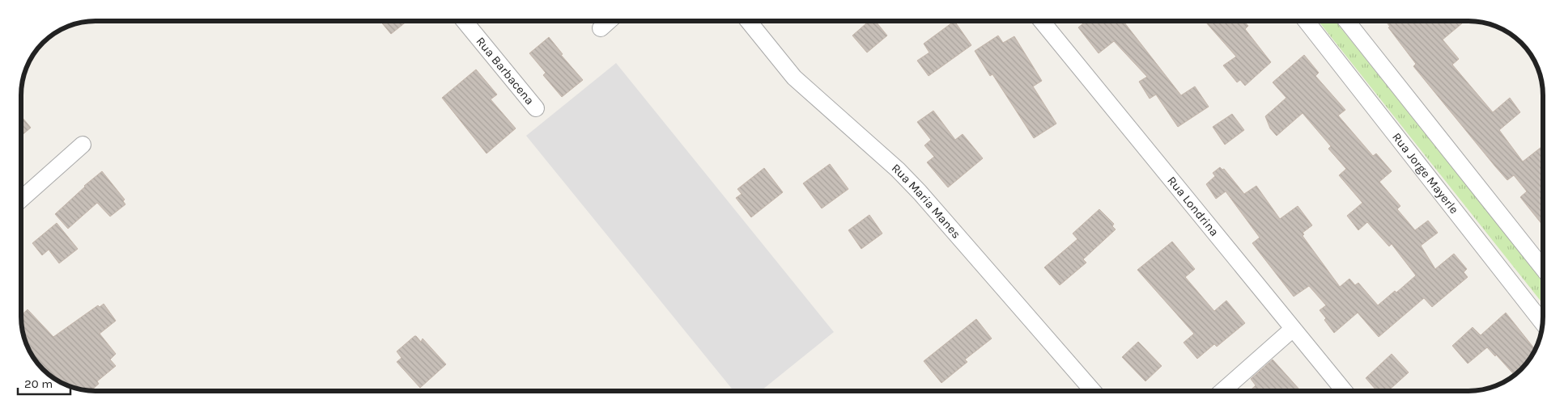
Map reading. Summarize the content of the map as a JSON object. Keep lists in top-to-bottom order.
{
  "streets": {
    "street": [
      "Rua Barbacena",
      "Rua Jorge Mayerle",
      "Rua Maria Manes",
      "Rua Londrina"
    ]
  },
  "scale_bar": "20 m"
}
